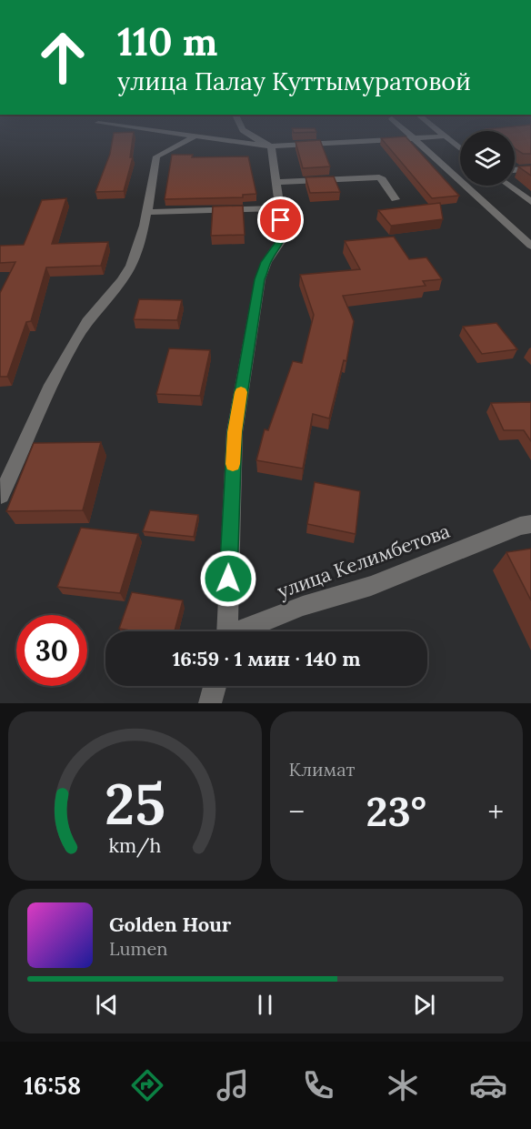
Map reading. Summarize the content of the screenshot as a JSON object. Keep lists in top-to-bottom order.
{
  "streets": {
    "street": ["улица Келимбетова"]
  },
  "page": {
    "turn": ["110 m", "улица Палау Куттымуратовой"],
    "limit": "30",
    "trip": "16:59 · 1 мин · 140 m",
    "tile": "Климат",
    "heat": ["−", "23°", "+"],
    "song": ["Golden Hour", "Lumen"],
    "tabs": "16:58",
    "gauge": ["25", "km/h"]
  }
}
